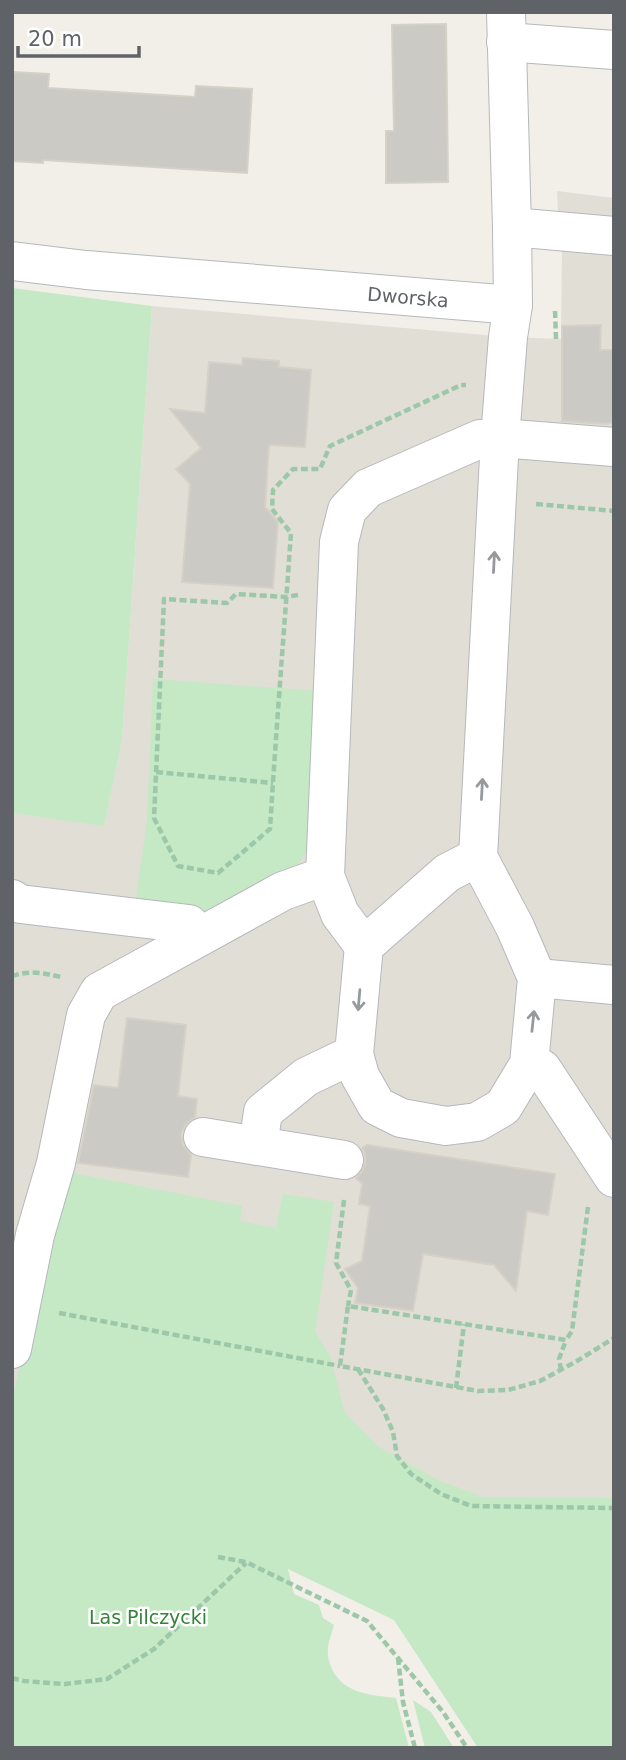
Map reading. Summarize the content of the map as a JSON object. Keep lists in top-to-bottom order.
{
  "streets": {
    "street": ["Dworska"]
  },
  "parks": ["Las Pilczycki"],
  "scale_bar": "20 m"
}
